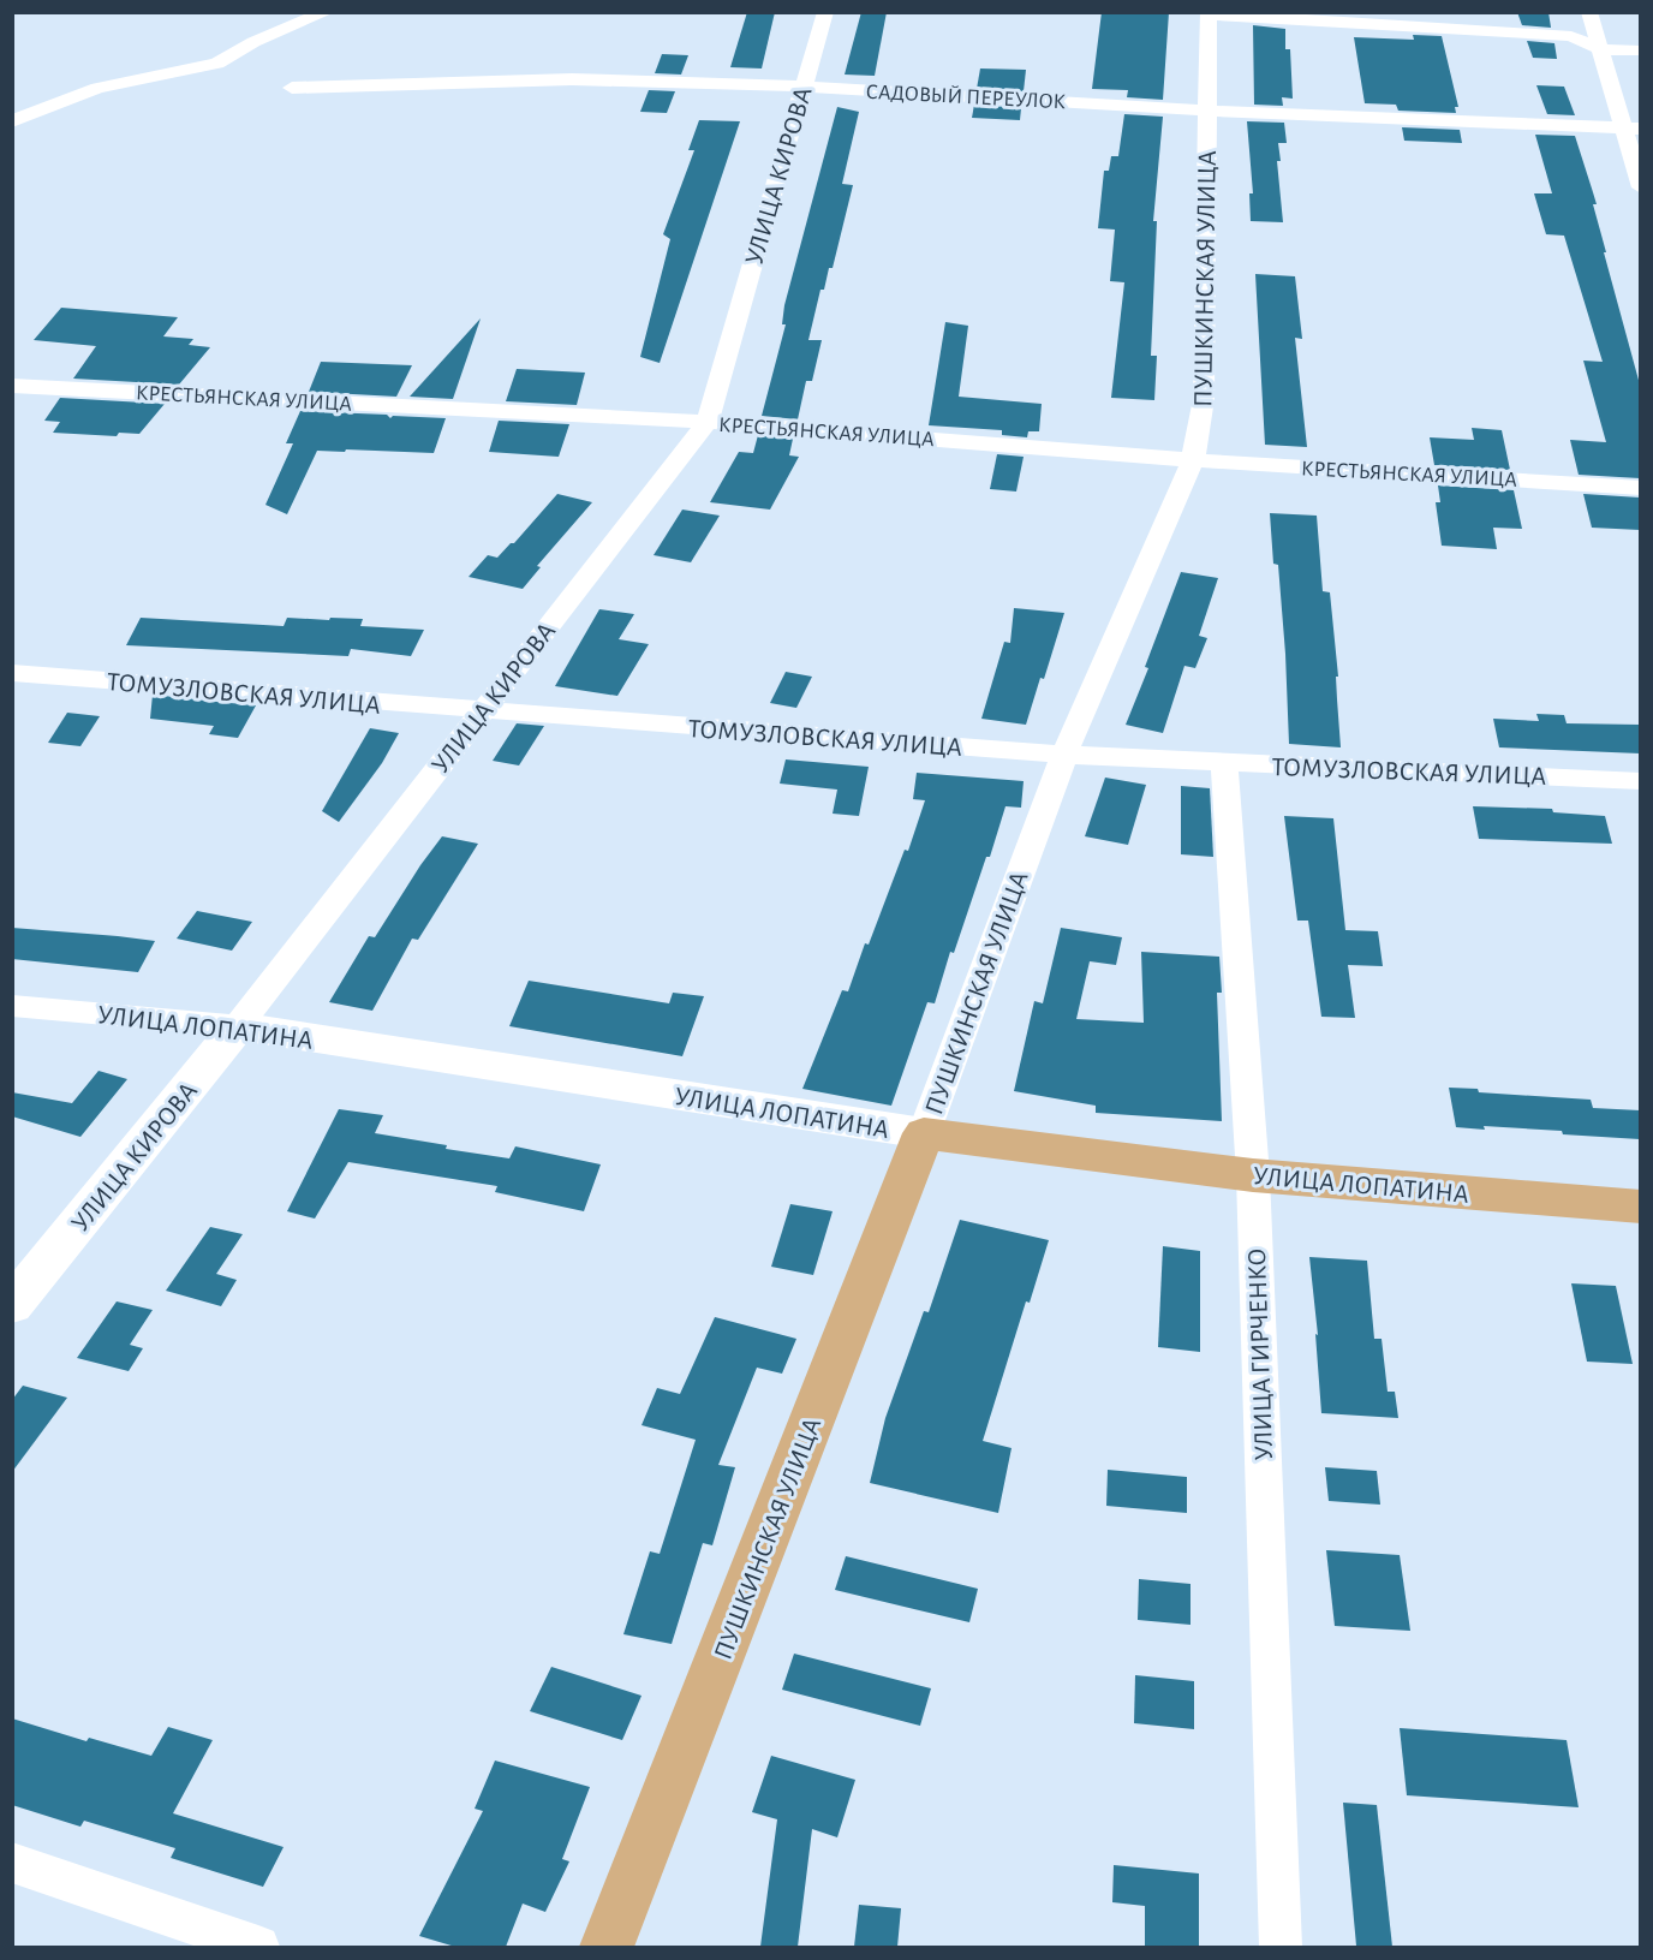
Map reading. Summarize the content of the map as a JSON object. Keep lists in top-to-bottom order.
{
  "streets": {
    "main road": ["ПУШКИНСКАЯ УЛИЦА", "УЛИЦА ЛОПАТИНА"],
    "street": [
      "САДОВЫЙ ПЕРЕУЛОК",
      "УЛИЦА КИРОВА",
      "КРЕСТЬЯНСКАЯ УЛИЦА",
      "ТОМУЗЛОВСКАЯ УЛИЦА",
      "УЛИЦА ГИРЧЕНКО"
    ]
  },
  "crossings": [
    ["САДОВЫЙ ПЕРЕУЛОК", "УЛИЦА КИРОВА"],
    ["САДОВЫЙ ПЕРЕУЛОК", "ПУШКИНСКАЯ УЛИЦА"],
    ["УЛИЦА КИРОВА", "КРЕСТЬЯНСКАЯ УЛИЦА"],
    ["УЛИЦА КИРОВА", "ТОМУЗЛОВСКАЯ УЛИЦА"],
    ["УЛИЦА КИРОВА", "УЛИЦА ЛОПАТИНА"],
    ["ПУШКИНСКАЯ УЛИЦА", "КРЕСТЬЯНСКАЯ УЛИЦА"],
    ["ПУШКИНСКАЯ УЛИЦА", "ТОМУЗЛОВСКАЯ УЛИЦА"],
    ["ПУШКИНСКАЯ УЛИЦА", "УЛИЦА ЛОПАТИНА"],
    ["ТОМУЗЛОВСКАЯ УЛИЦА", "УЛИЦА ГИРЧЕНКО"],
    ["УЛИЦА ЛОПАТИНА", "УЛИЦА ГИРЧЕНКО"]
  ]
}
